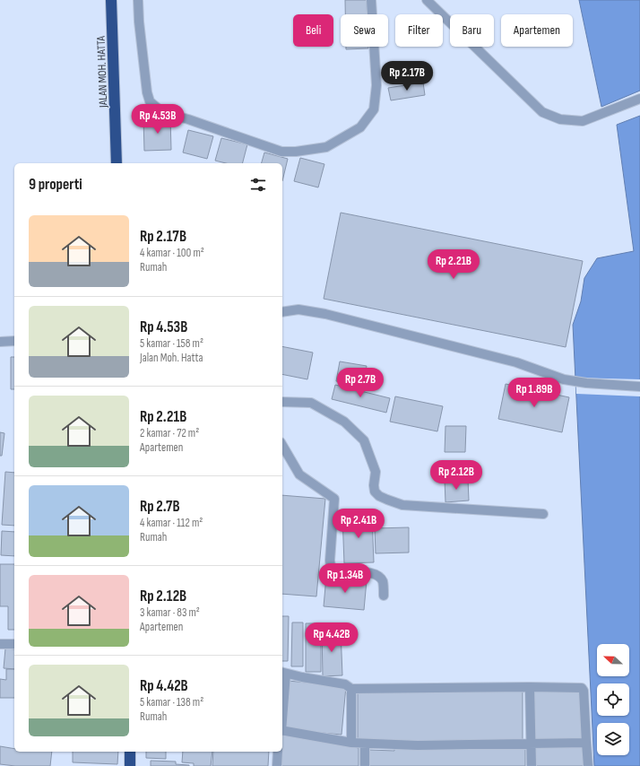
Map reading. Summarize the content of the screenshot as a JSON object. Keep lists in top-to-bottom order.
{
  "streets": {
    "highway": ["JALAN MOH. HATTA"]
  },
  "north": "left",
  "page": {
    "chip": [
      "Beli",
      "Sewa",
      "Filter",
      "Baru",
      "Apartemen"
    ],
    "price": [
      "Rp 2.17B",
      "Rp 4.53B",
      "Rp 2.21B",
      "Rp 2.7B",
      "Rp 1.89B",
      "Rp 2.12B",
      "Rp 2.41B",
      "Rp 1.34B",
      "Rp 4.42B"
    ],
    "heading": "9 properti",
    "list": [
      {
        "name": "Rp 2.17B",
        "note": "4 kamar · 100 m² · Rumah"
      },
      {
        "name": "Rp 4.53B",
        "note": "5 kamar · 158 m² · Jalan Moh. Hatta"
      },
      {
        "name": "Rp 2.21B",
        "note": "2 kamar · 72 m² · Apartemen"
      },
      {
        "name": "Rp 2.7B",
        "note": "4 kamar · 112 m² · Rumah"
      },
      {
        "name": "Rp 2.12B",
        "note": "3 kamar · 83 m² · Apartemen"
      },
      {
        "name": "Rp 4.42B",
        "note": "5 kamar · 138 m² · Rumah"
      }
    ]
  }
}
